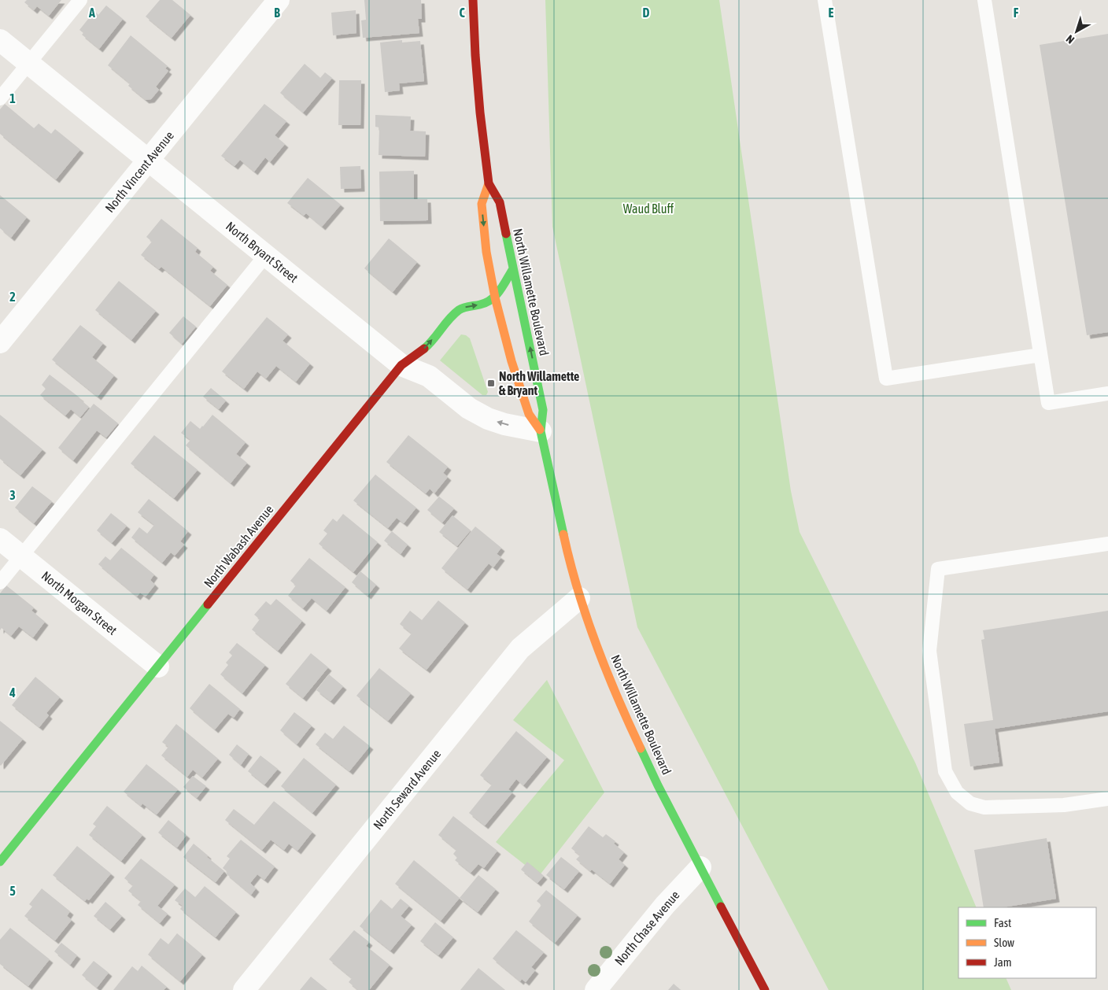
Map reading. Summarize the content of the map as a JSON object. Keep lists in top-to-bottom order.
{
  "streets": {
    "main road": ["North Willamette Boulevard", "North Wabash Avenue"],
    "street": [
      "North Vincent Avenue",
      "North Bryant Street",
      "North Morgan Street",
      "North Seward Avenue",
      "North Chase Avenue"
    ]
  },
  "crossings": [
    ["North Vincent Avenue", "North Bryant Street"],
    ["North Bryant Street", "North Willamette Boulevard"],
    ["North Bryant Street", "North Wabash Avenue"],
    ["North Willamette Boulevard", "North Wabash Avenue"],
    ["North Willamette Boulevard", "North Seward Avenue"],
    ["North Willamette Boulevard", "North Chase Avenue"],
    ["North Wabash Avenue", "North Morgan Street"]
  ],
  "parks": ["Waud Bluff"],
  "places": {
    "transit": ["North Willamette & Bryant"]
  },
  "legend": ["Fast", "Slow", "Jam"],
  "north": "bottom left",
  "grid": {
    "columns": [
      "A",
      "B",
      "C",
      "D",
      "E",
      "F"
    ],
    "rows": [
      "1",
      "2",
      "3",
      "4",
      "5"
    ]
  }
}
